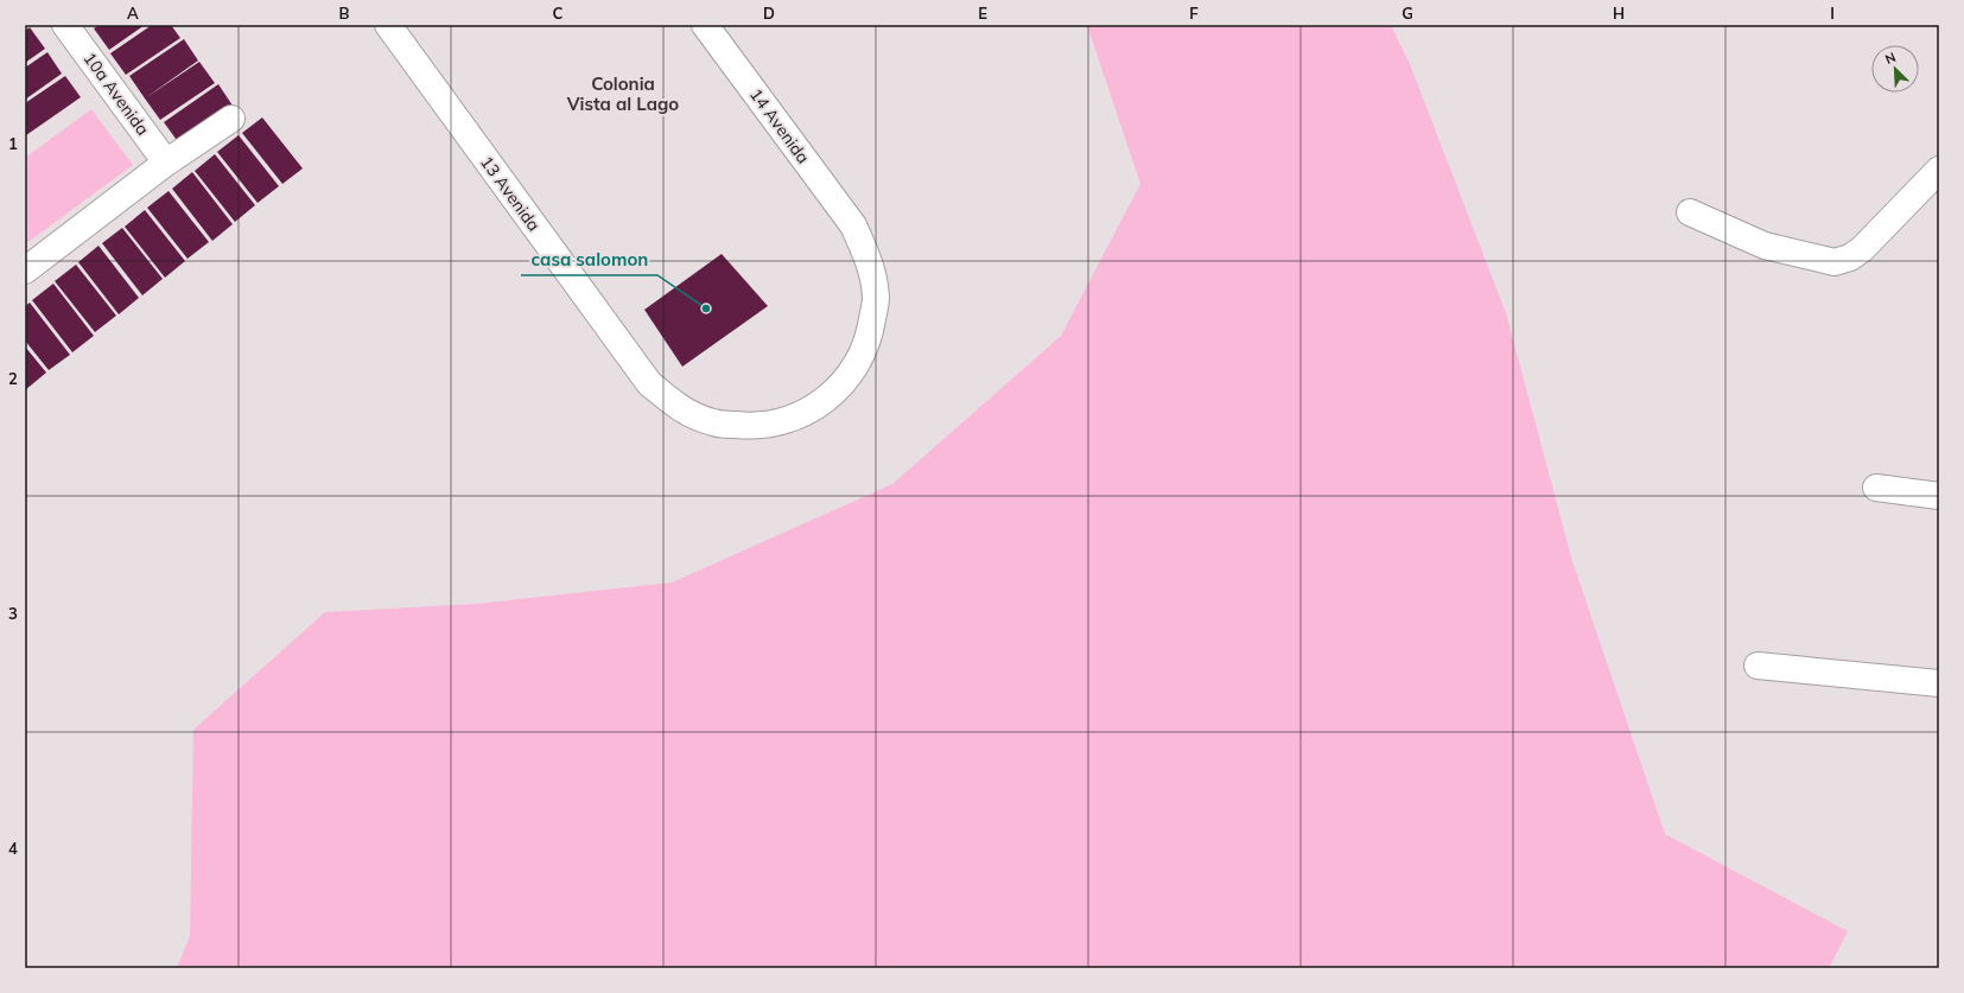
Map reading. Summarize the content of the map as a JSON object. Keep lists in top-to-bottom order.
{
  "streets": {
    "street": ["10a Avenida", "14 Avenida", "13 Avenida"]
  },
  "crossings": [
    ["14 Avenida", "13 Avenida"]
  ],
  "districts": ["Colonia Vista al Lago"],
  "places": ["casa salomon"],
  "north": "top left",
  "grid": {
    "columns": [
      "A",
      "B",
      "C",
      "D",
      "E",
      "F",
      "G",
      "H",
      "I"
    ],
    "rows": [
      "1",
      "2",
      "3",
      "4"
    ]
  }
}
